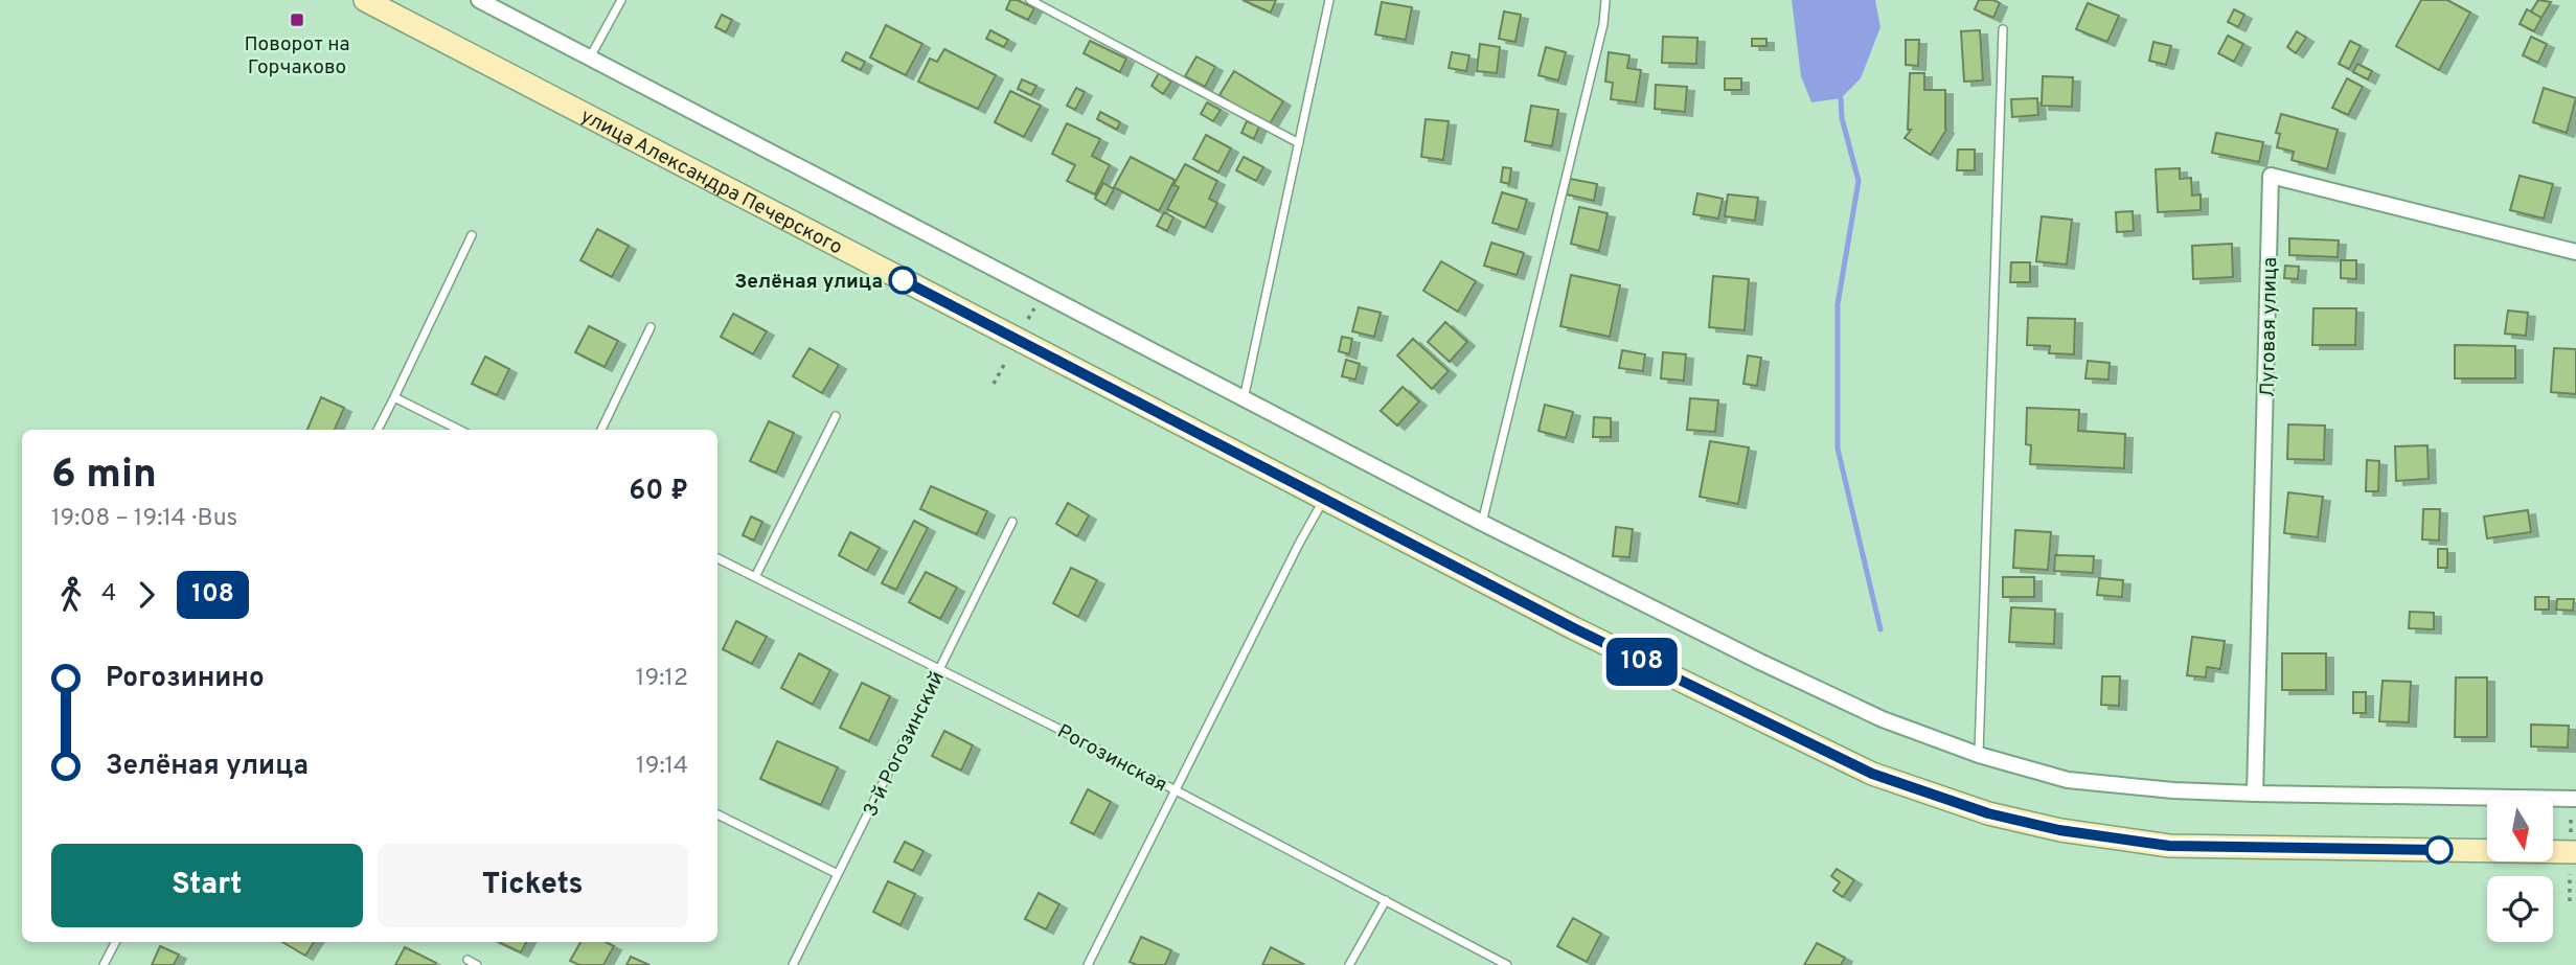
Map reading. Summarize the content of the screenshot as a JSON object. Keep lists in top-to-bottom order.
{
  "streets": {
    "main road": ["улица Александра Печерского"],
    "street": ["Луговая улица"],
    "lane": ["3-й Рогозинский", "Рогозинская"]
  },
  "crossings": [
    ["3-й Рогозинский", "Рогозинская"]
  ],
  "places": {
    "transit": ["Поворот на Горчаково"],
    "other": ["Зелёная улица"]
  },
  "lines": ["bus line 108"],
  "north": "bottom",
  "page": {
    "on_map": "108",
    "heading": ["6 min", "19:08 – 19:14 · Bus", "60 ₽"],
    "legs": ["4", "108"],
    "list": [
      {
        "name": "Рогозинино",
        "value": "19:12"
      },
      {
        "name": "Зелёная улица",
        "value": "19:14"
      }
    ],
    "buttons": ["Start", "Tickets"]
  }
}
